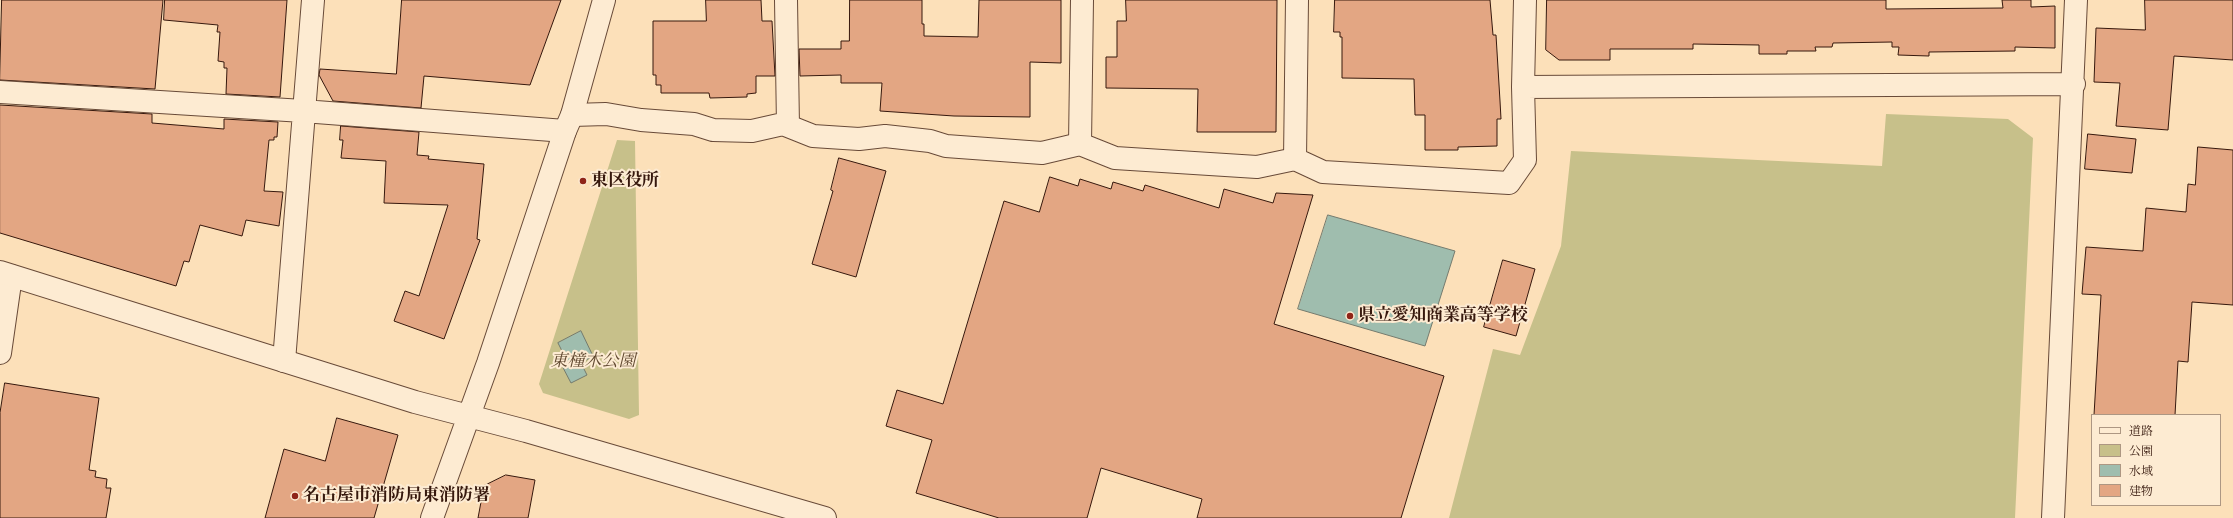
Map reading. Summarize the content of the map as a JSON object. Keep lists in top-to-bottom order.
{
  "parks": ["東橦木公園"],
  "places": ["東区役所", "県立愛知商業高等学校", "名古屋市消防局東消防署"],
  "legend": [
    "道路",
    "公園",
    "水域",
    "建物"
  ]
}
